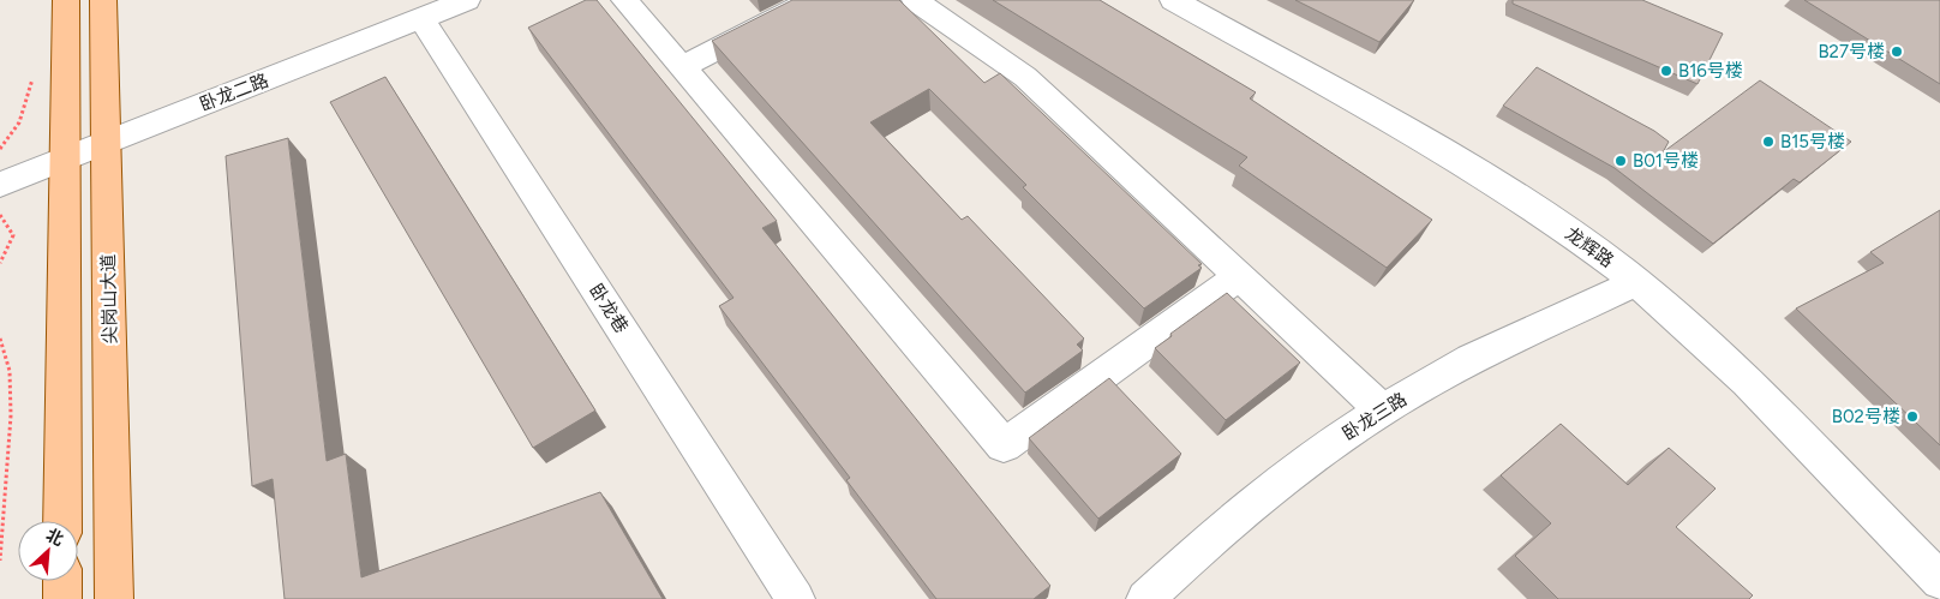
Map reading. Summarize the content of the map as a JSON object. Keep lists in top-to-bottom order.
{
  "streets": {
    "main road": ["尖岗山大道"],
    "street": [
      "卧龙二路",
      "龙辉路",
      "卧龙巷",
      "卧龙三路"
    ]
  },
  "crossings": [
    ["卧龙二路", "尖岗山大道"],
    ["卧龙二路", "卧龙巷"],
    ["龙辉路", "卧龙三路"]
  ],
  "places": [
    "B27号楼",
    "B16号楼",
    "B15号楼",
    "B01号楼",
    "B02号楼"
  ],
  "north": "top right"
}
